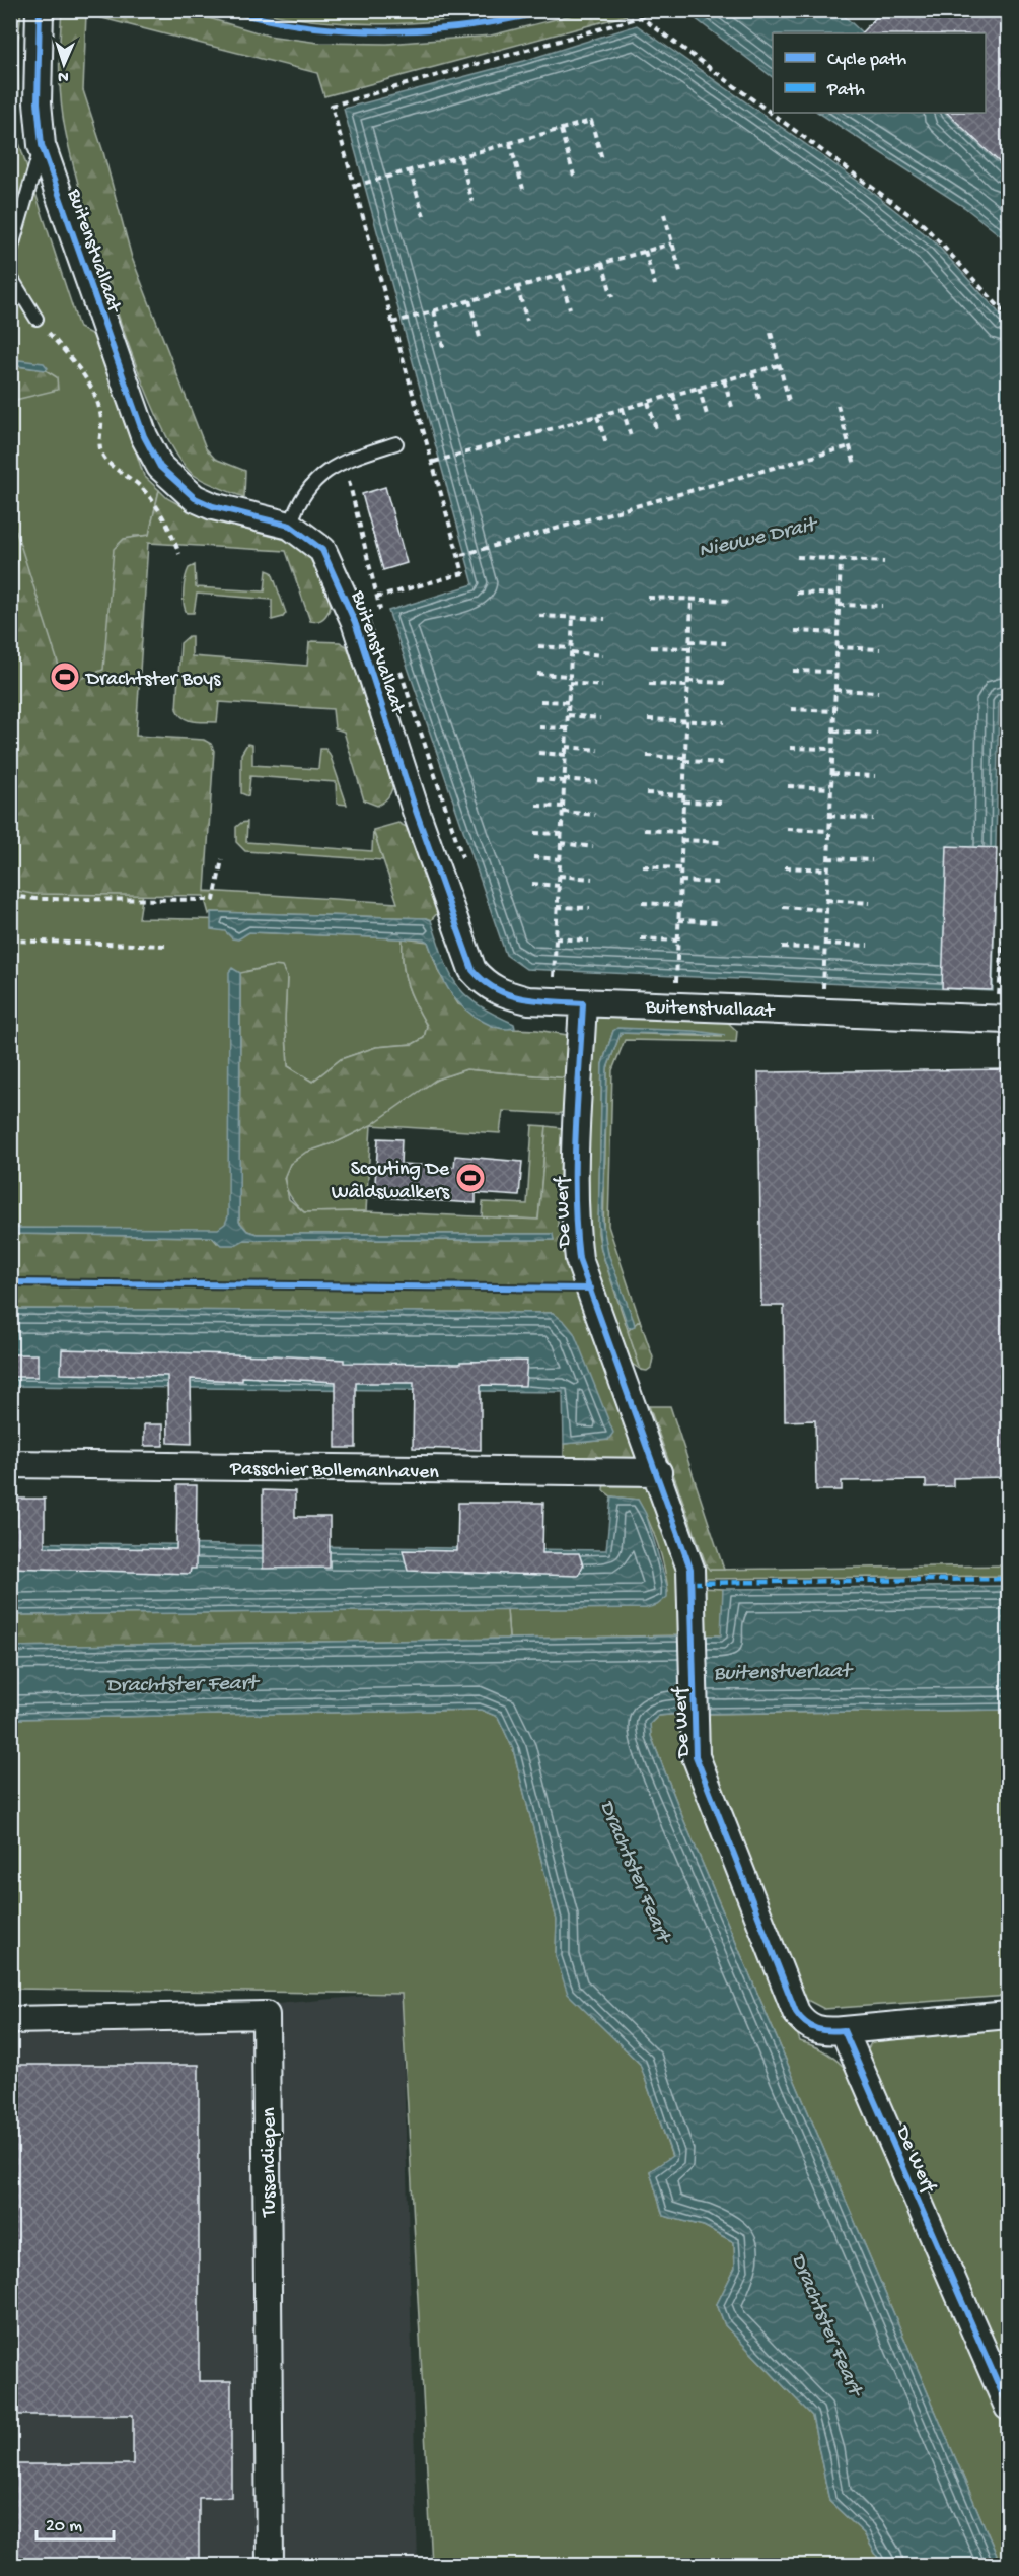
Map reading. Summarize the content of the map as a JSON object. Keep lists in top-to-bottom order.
{
  "streets": {
    "street": [
      "Buitenstvallaat",
      "De Werf",
      "Passchier Bollemanhaven",
      "Tussendiepen"
    ]
  },
  "crossings": [
    ["Buitenstvallaat", "De Werf"],
    ["De Werf", "Passchier Bollemanhaven"]
  ],
  "water": ["Nieuwe Drait", "Buitenstverlaat", "Drachtster Feart"],
  "places": {
    "sports": ["Drachtster Boys", "Scouting De Wâldswalkers"]
  },
  "legend": ["Cycle path", "Path"],
  "scale_bar": "20 m",
  "north": "bottom"
}
